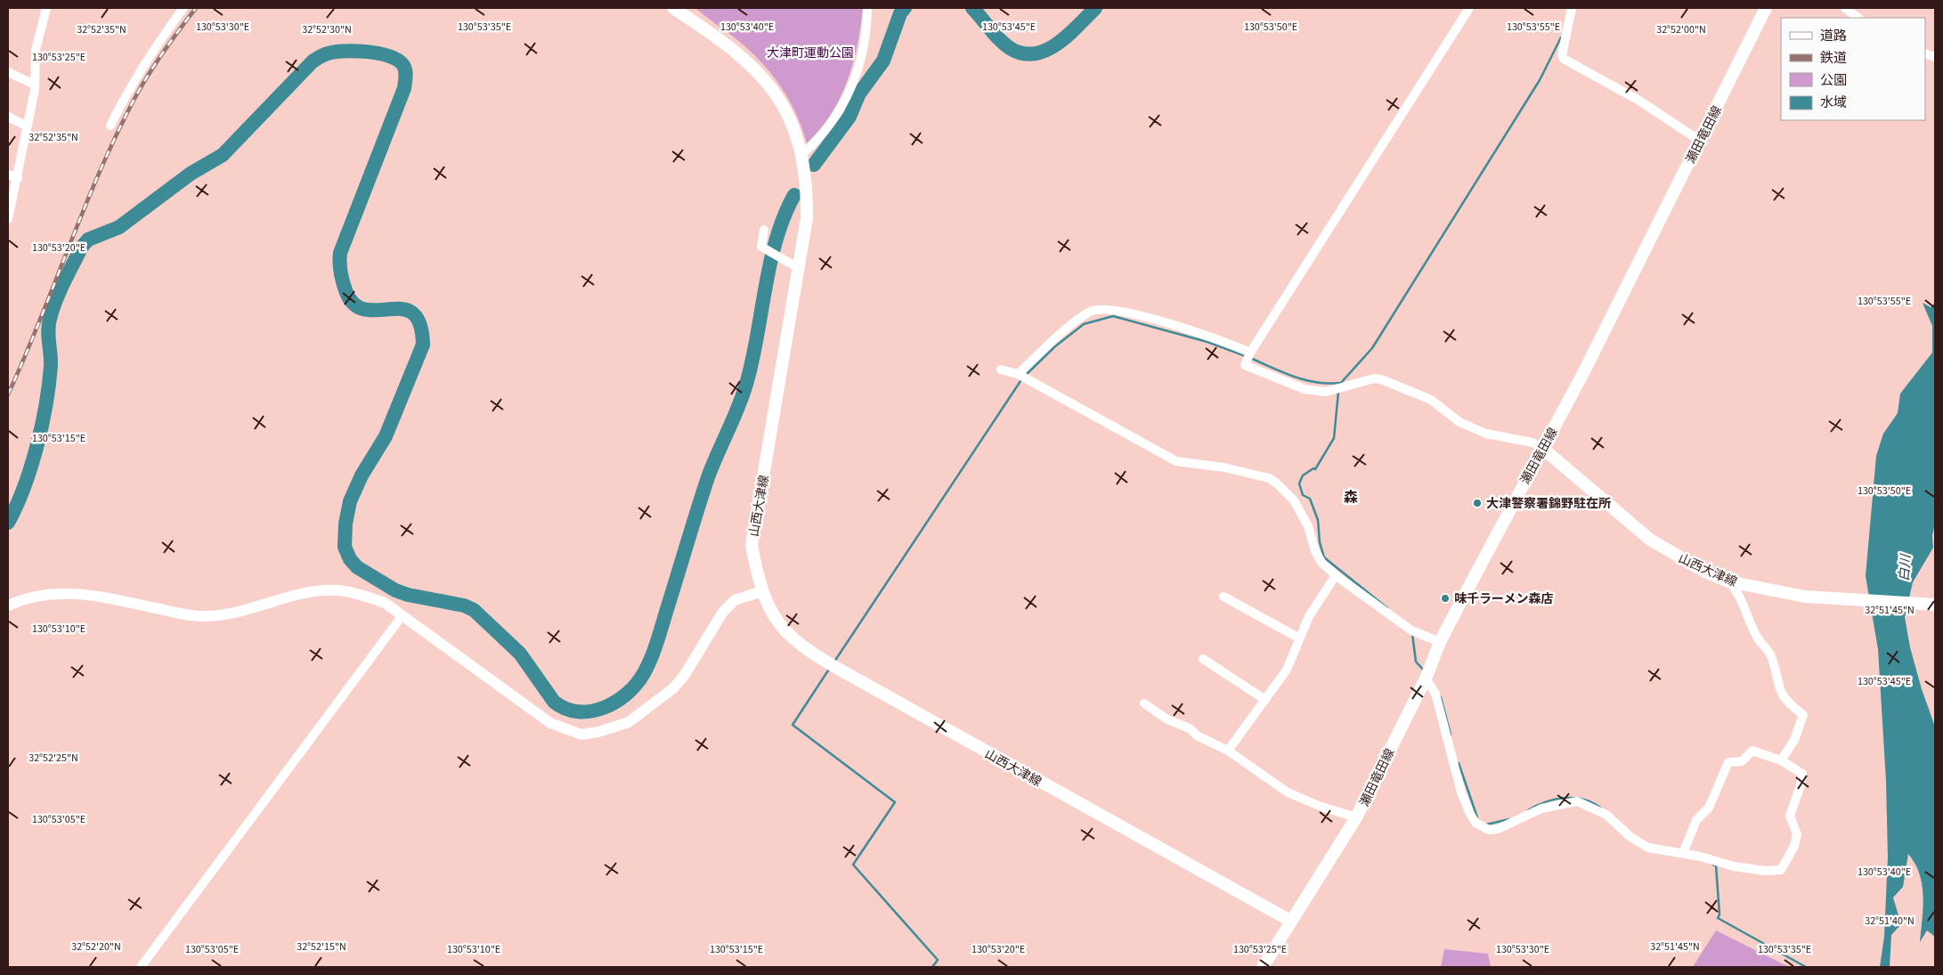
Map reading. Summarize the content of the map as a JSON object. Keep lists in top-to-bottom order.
{
  "streets": {
    "main road": ["瀬田竜田線", "山西大津線"]
  },
  "crossings": [
    ["瀬田竜田線", "山西大津線"]
  ],
  "districts": ["森"],
  "water": ["白川"],
  "parks": ["大津町運動公園"],
  "places": ["大津警察署錦野駐在所", "味千ラーメン森店"],
  "legend": [
    "道路",
    "鉄道",
    "公園",
    "水域"
  ],
  "coordinates": [
    "130°53'50\"E",
    "130°53'55\"E",
    "130°53'30\"E",
    "130°53'35\"E",
    "130°53'45\"E",
    "130°53'40\"E",
    "32°52'35\"N",
    "32°52'30\"N",
    "32°52'00\"N",
    "130°53'25\"E",
    "130°53'20\"E",
    "130°53'15\"E",
    "32°51'45\"N",
    "130°53'10\"E",
    "32°52'25\"N",
    "130°53'05\"E",
    "32°51'40\"N",
    "32°52'20\"N",
    "32°52'15\"N"
  ]
}
